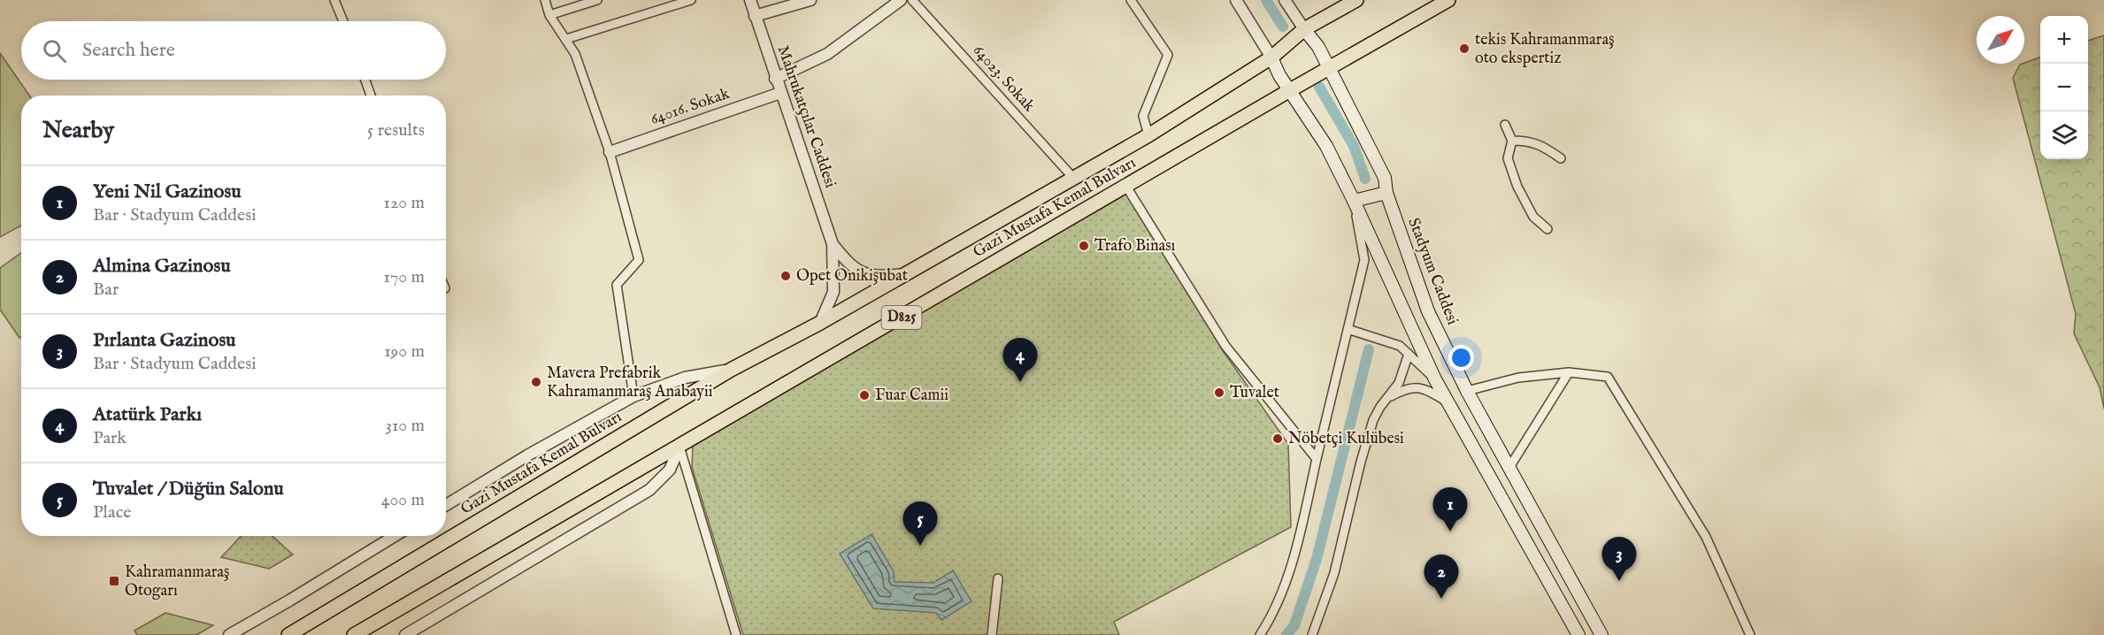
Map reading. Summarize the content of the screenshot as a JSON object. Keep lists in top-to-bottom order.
{
  "streets": {
    "highway": ["Gazi Mustafa Kemal Bulvarı", "D825"],
    "main road": ["Stadyum Caddesi"],
    "street": ["64023. Sokak", "64016. Sokak", "Mahrukatçılar Caddesi"]
  },
  "crossings": [
    ["64023. Sokak", "Gazi Mustafa Kemal Bulvarı"],
    ["64016. Sokak", "Mahrukatçılar Caddesi"],
    ["Mahrukatçılar Caddesi", "Gazi Mustafa Kemal Bulvarı"],
    ["Gazi Mustafa Kemal Bulvarı", "Stadyum Caddesi"]
  ],
  "places": {
    "other": [
      "tekis Kahramanmaraş oto ekspertiz",
      "Trafo Binası",
      "Opet Onikişubat",
      "Mavera Prefabrik Kahramanmaraş Anabayii",
      "Tuvalet",
      "Fuar Camii",
      "Nöbetçi Kulübesi"
    ],
    "transit": ["Kahramanmaraş Otogarı"]
  },
  "north": "top right",
  "page": {
    "map_buttons": ["+", "−"],
    "search": "Search here",
    "heading": ["Nearby", "5 results"],
    "list": [
      {
        "mark": "1",
        "name": "Yeni Nil Gazinosu",
        "note": "Bar · Stadyum Caddesi",
        "value": "120 m"
      },
      {
        "mark": "2",
        "name": "Almina Gazinosu",
        "note": "Bar",
        "value": "170 m"
      },
      {
        "mark": "3",
        "name": "Pırlanta Gazinosu",
        "note": "Bar · Stadyum Caddesi",
        "value": "190 m"
      },
      {
        "mark": "4",
        "name": "Atatürk Parkı",
        "note": "Park",
        "value": "310 m"
      },
      {
        "mark": "5",
        "name": "Tuvalet / Düğün Salonu",
        "note": "Place",
        "value": "400 m"
      }
    ],
    "pins": [
      "4",
      "1",
      "5",
      "3",
      "2"
    ]
  }
}
